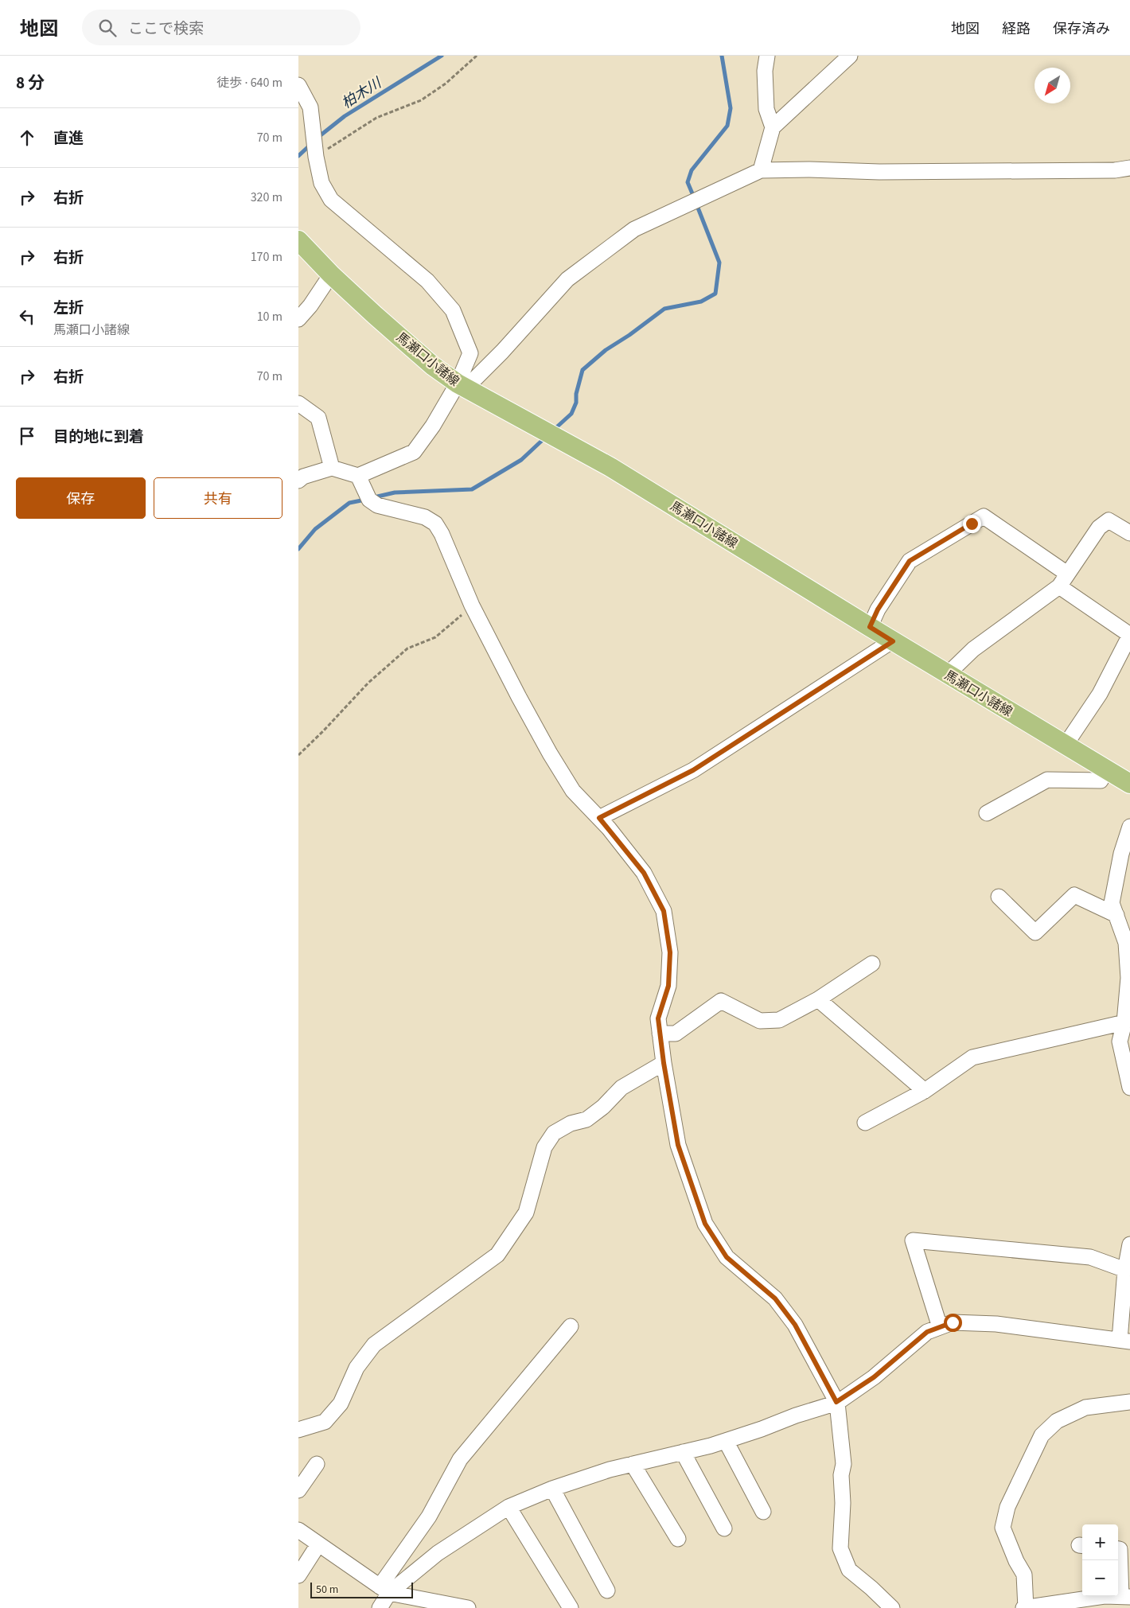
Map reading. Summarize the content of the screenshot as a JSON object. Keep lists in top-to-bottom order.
{
  "streets": {
    "main road": ["馬瀬口小諸線"]
  },
  "water": ["柏木川"],
  "scale_bar": "50 m",
  "north": "bottom left",
  "page": {
    "header": "地図",
    "search": "ここで検索",
    "nav": ["地図", "経路", "保存済み"],
    "heading": ["8 分", "徒歩 · 640 m"],
    "list": [
      ["直進", "70 m"],
      ["右折", "320 m"],
      ["右折", "170 m"],
      ["左折", "馬瀬口小諸線", "10 m"],
      ["右折", "70 m"],
      "目的地に到着"
    ],
    "buttons": ["保存", "共有"],
    "map_buttons": ["+", "−"],
    "scale": "50 m"
  }
}
